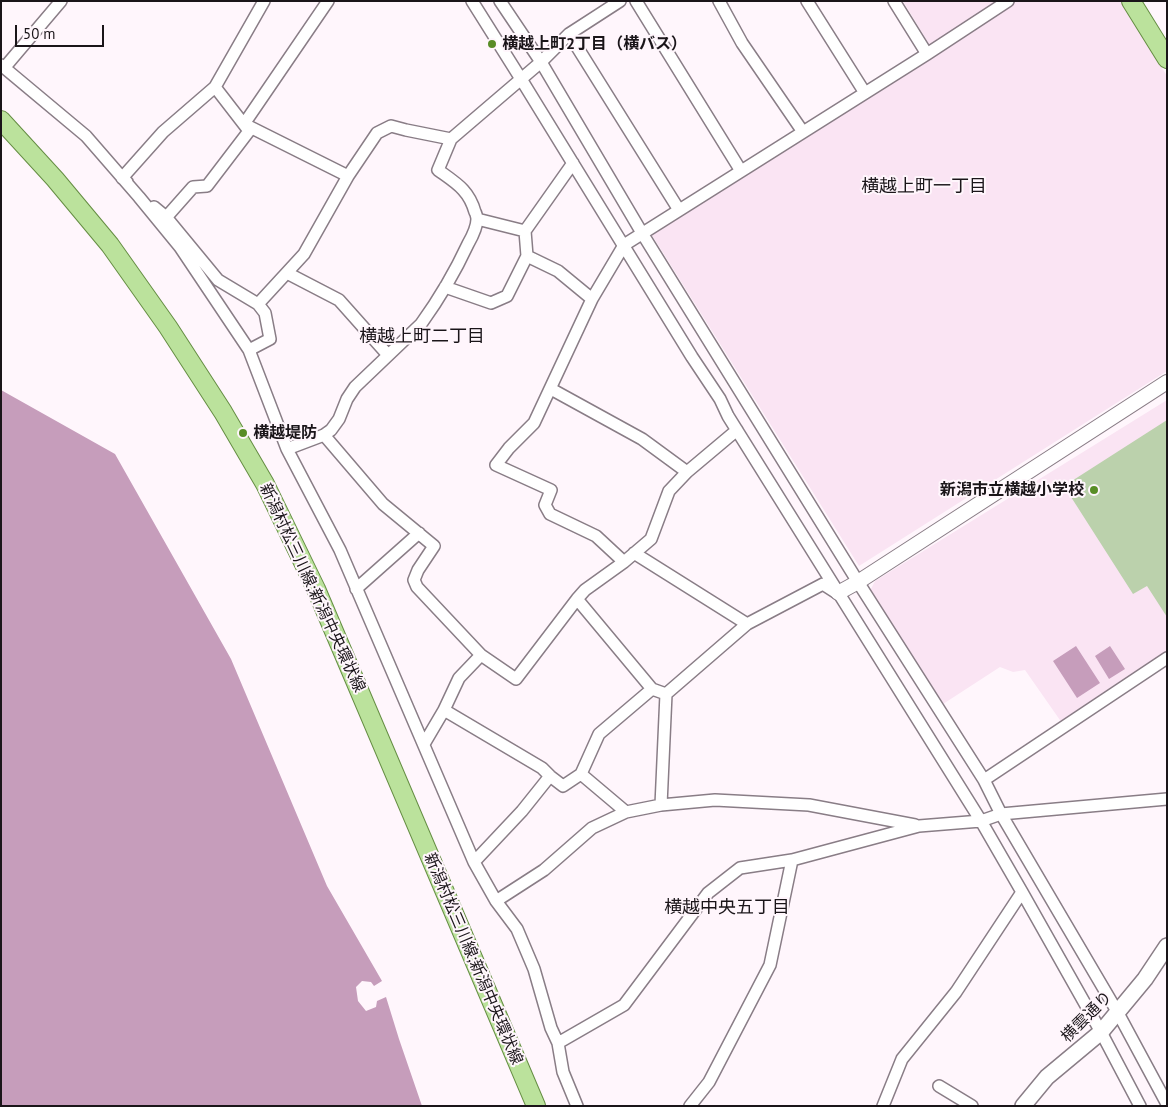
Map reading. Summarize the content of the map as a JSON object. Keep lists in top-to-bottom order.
{
  "streets": {
    "main road": ["新潟村松三川線;新潟中央環状線", "横雲通り"]
  },
  "districts": ["横越上町一丁目", "横越上町二丁目", "横越中央五丁目"],
  "places": ["横越上町2丁目（横バス）", "横越堤防", "新潟市立横越小学校"],
  "scale_bar": "50 m"
}
